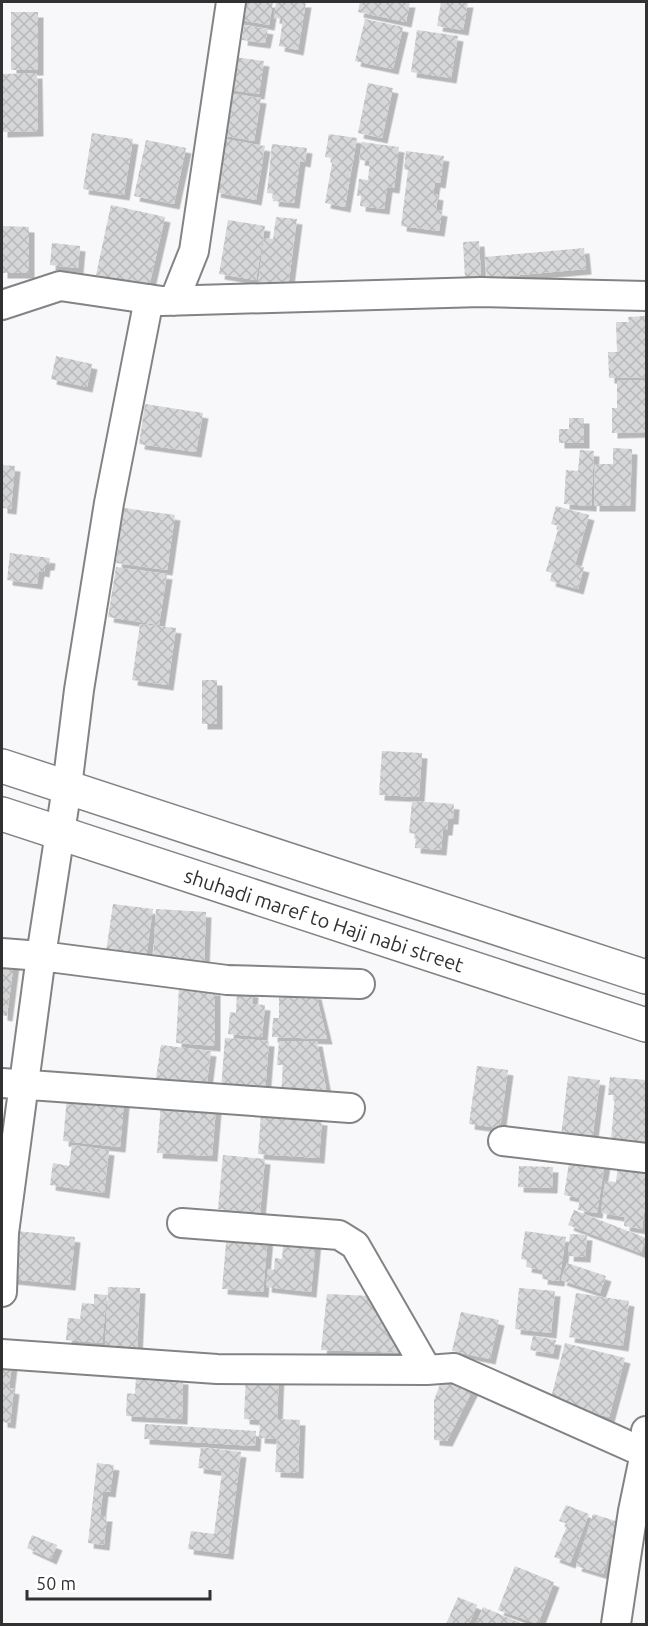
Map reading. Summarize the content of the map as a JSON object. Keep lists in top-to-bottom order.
{
  "streets": {
    "main road": ["shuhadi maref to Haji nabi street"]
  },
  "scale_bar": "50 m"
}
